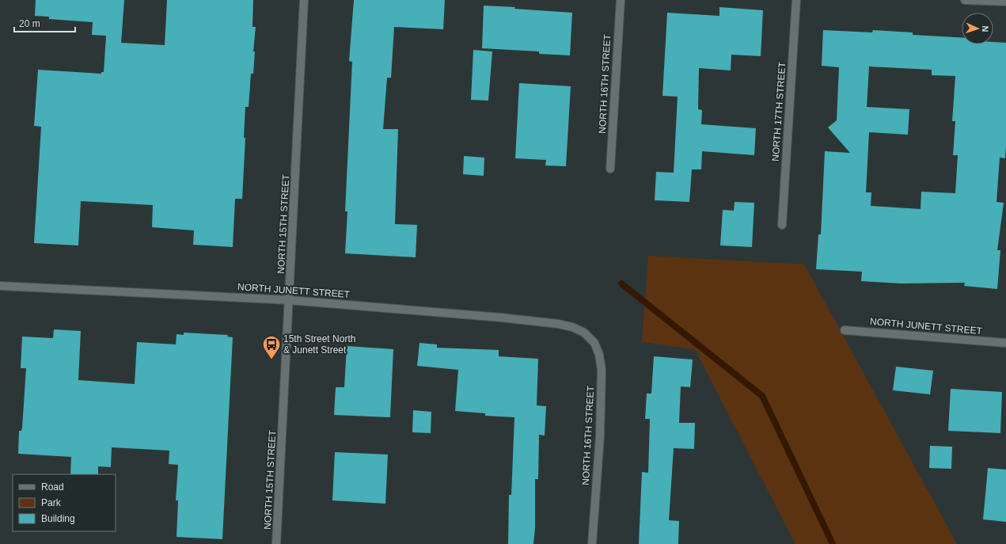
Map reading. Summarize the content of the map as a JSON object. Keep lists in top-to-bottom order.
{
  "streets": {
    "street": [
      "NORTH 16TH STREET",
      "NORTH 17TH STREET",
      "NORTH 15TH STREET",
      "NORTH JUNETT STREET"
    ]
  },
  "crossings": [
    ["NORTH 16TH STREET", "NORTH JUNETT STREET"],
    ["NORTH 15TH STREET", "NORTH JUNETT STREET"]
  ],
  "places": {
    "bus stop": ["15th Street North & Junett Street"]
  },
  "legend": ["Road", "Park", "Building"],
  "scale_bar": "20 m",
  "north": "right"
}
